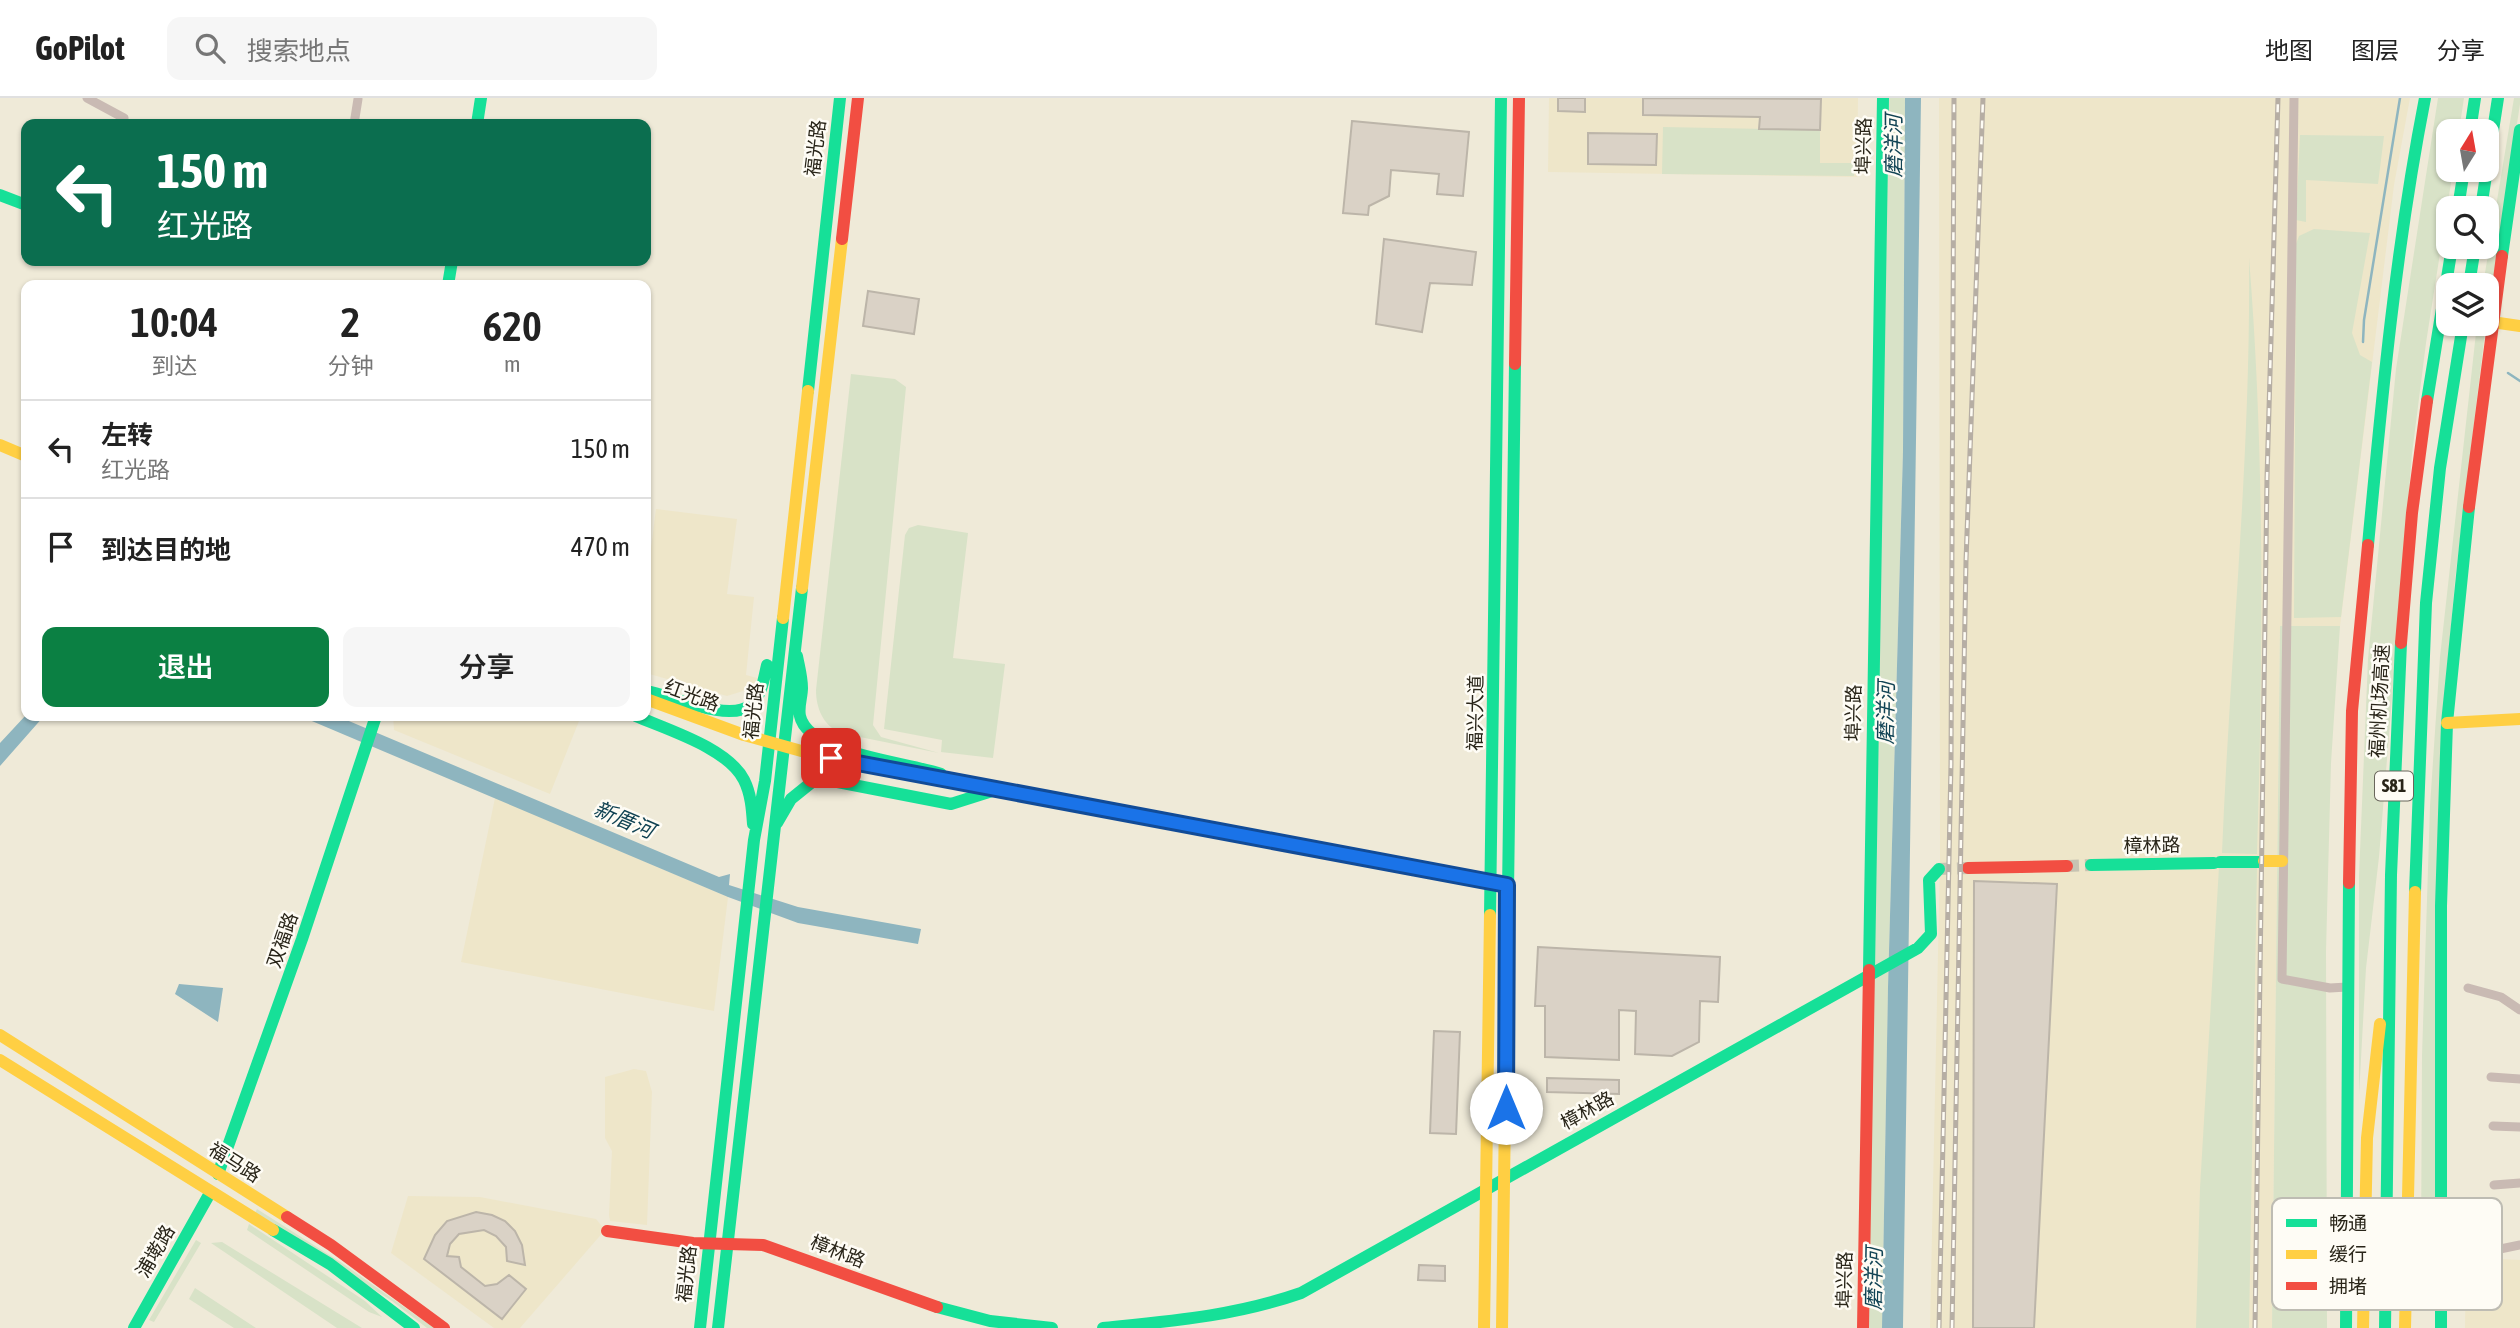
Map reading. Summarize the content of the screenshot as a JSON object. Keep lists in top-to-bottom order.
{
  "streets": {
    "main road": [
      "埠兴路",
      "福光路",
      "红光路",
      "福州机场高速",
      "福兴大道",
      "S81",
      "樟林路",
      "双福路",
      "福马路",
      "浦墘路"
    ]
  },
  "crossings": [
    ["埠兴路", "樟林路"],
    ["福光路", "红光路"],
    ["福光路", "樟林路"],
    ["红光路", "福兴大道"],
    ["福兴大道", "樟林路"],
    ["双福路", "福马路"],
    ["福马路", "浦墘路"]
  ],
  "water": ["磨洋河", "新厝河"],
  "legend": ["畅通", "缓行", "拥堵"],
  "north": "top",
  "page": {
    "header": "GoPilot",
    "search": "搜索地点",
    "nav": ["地图", "图层", "分享"],
    "turn": ["150 m", "红光路"],
    "eta": [
      "10:04",
      "到达",
      "2",
      "分钟",
      "620",
      "m"
    ],
    "list": [
      {
        "name": "左转",
        "note": "红光路",
        "value": "150 m"
      },
      {
        "name": "到达目的地",
        "value": "470 m"
      }
    ],
    "buttons": ["退出", "分享"]
  }
}
